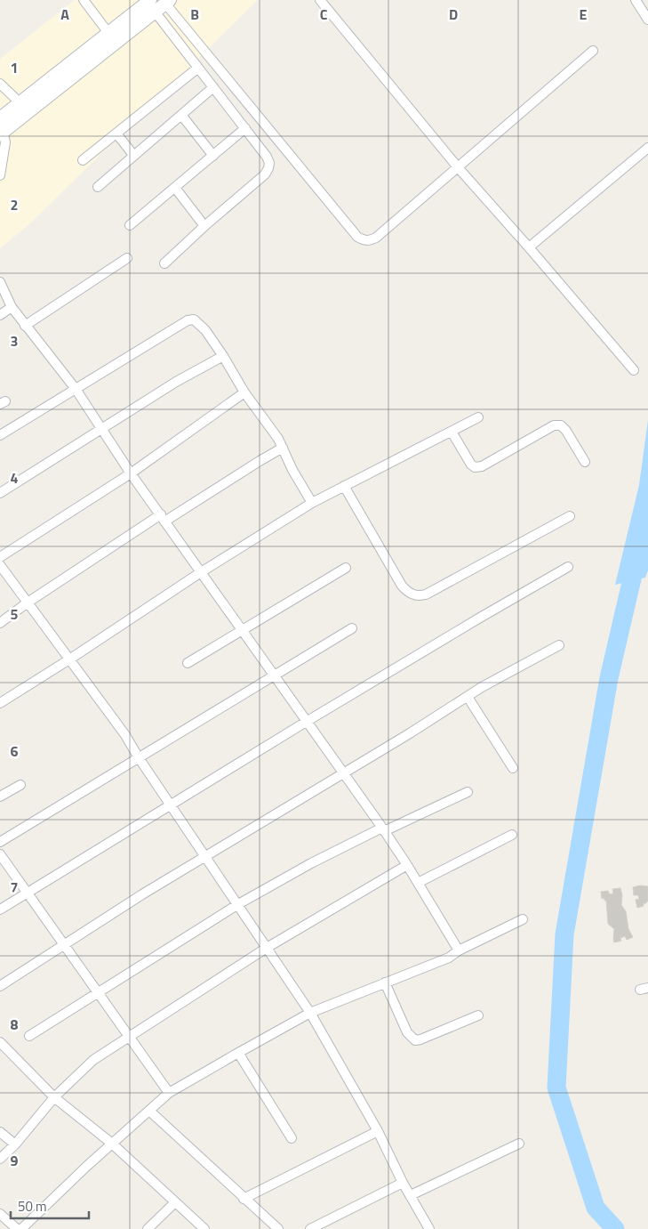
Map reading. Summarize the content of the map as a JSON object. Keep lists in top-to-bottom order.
{
  "scale_bar": "50 m",
  "grid": {
    "columns": [
      "A",
      "B",
      "C",
      "D",
      "E"
    ],
    "rows": [
      "1",
      "2",
      "3",
      "4",
      "5",
      "6",
      "7",
      "8",
      "9"
    ]
  }
}
